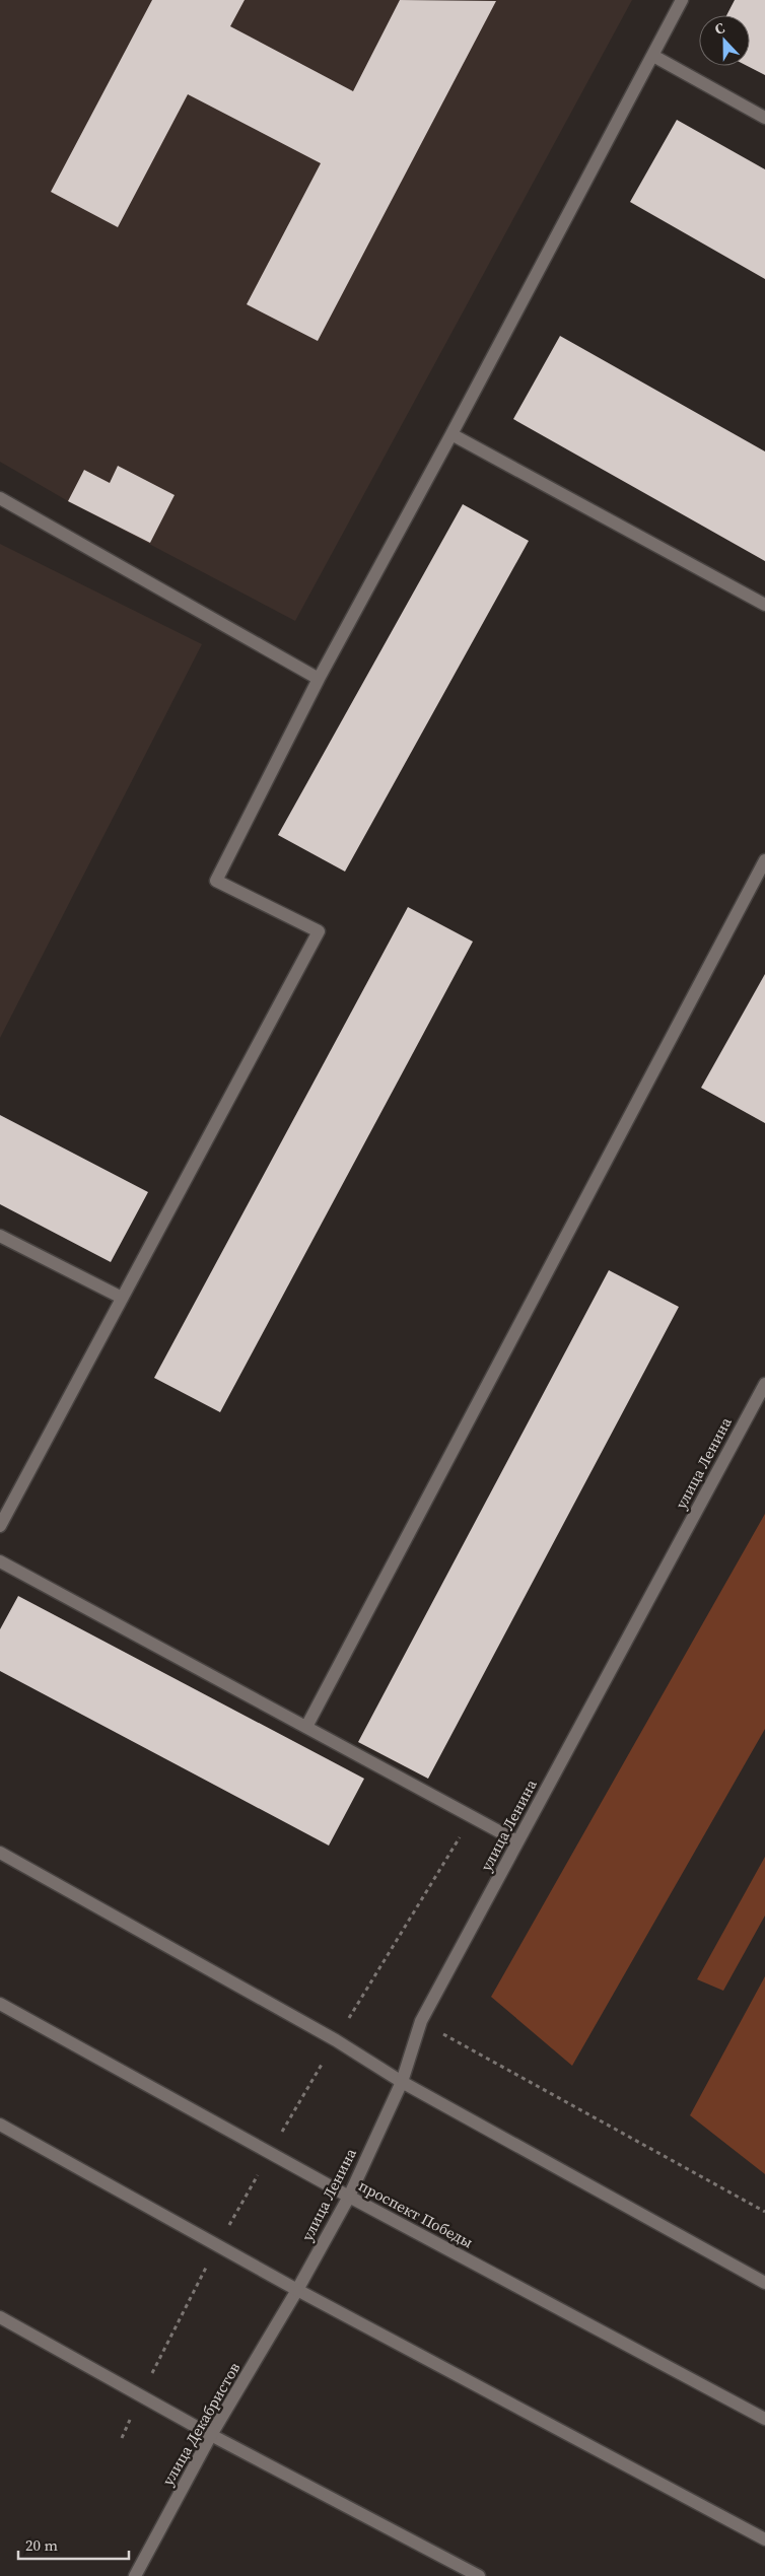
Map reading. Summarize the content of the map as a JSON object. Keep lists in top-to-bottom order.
{
  "streets": {
    "main road": ["улица Ленина", "проспект Победы", "улица Декабристов"]
  },
  "crossings": [
    ["улица Ленина", "проспект Победы"],
    ["улица Ленина", "улица Декабристов"]
  ],
  "scale_bar": "20 m",
  "north": "top"
}
